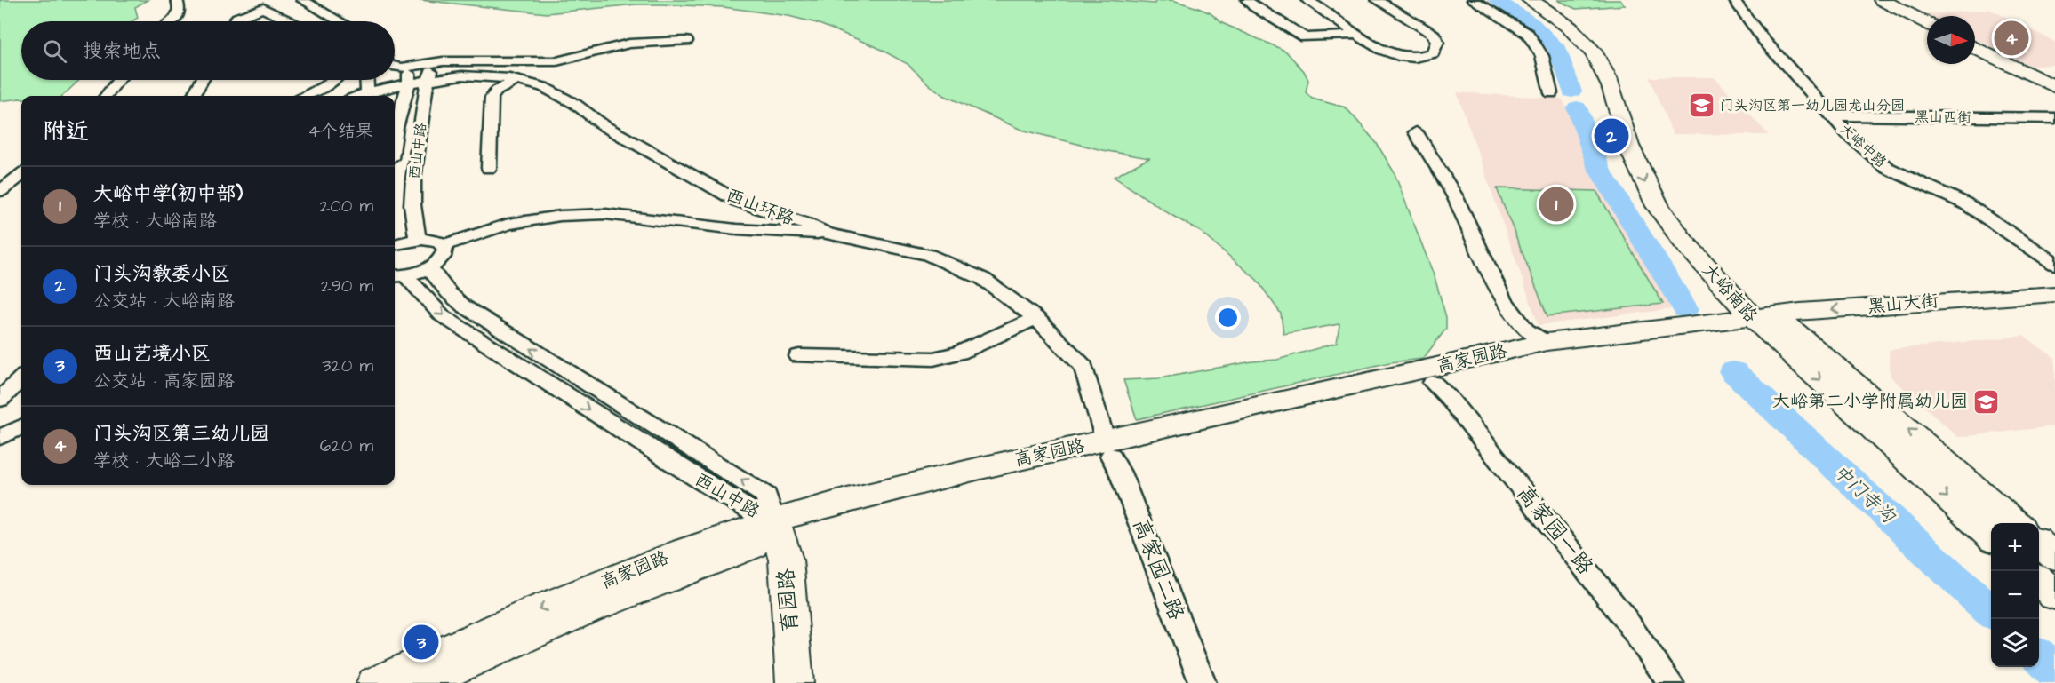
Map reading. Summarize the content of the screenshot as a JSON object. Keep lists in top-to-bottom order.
{
  "streets": {
    "main road": [
      "大峪南路",
      "黑山大街",
      "高家园路",
      "育园路"
    ],
    "street": [
      "黑山西街",
      "大峪中路",
      "西山中路",
      "西山环路",
      "高家园一路",
      "高家园二路"
    ]
  },
  "crossings": [
    ["黑山西街", "大峪中路"],
    ["西山中路", "西山环路"],
    ["西山中路", "高家园路"],
    ["西山中路", "育园路"],
    ["西山环路", "高家园路"],
    ["西山环路", "高家园二路"],
    ["大峪南路", "黑山大街"],
    ["大峪南路", "高家园路"],
    ["黑山大街", "高家园路"],
    ["高家园路", "高家园一路"],
    ["高家园路", "高家园二路"],
    ["高家园路", "育园路"]
  ],
  "water": ["中门寺沟"],
  "places": {
    "school or university": ["门头沟区第一幼儿园龙山分园", "大峪第二小学附属幼儿园"]
  },
  "north": "right",
  "page": {
    "pins": [
      "4",
      "2",
      "1",
      "3"
    ],
    "search": "搜索地点",
    "heading": ["附近", "4个结果"],
    "list": [
      {
        "mark": "1",
        "name": "大峪中学(初中部)",
        "note": "学校 · 大峪南路",
        "value": "200 m"
      },
      {
        "mark": "2",
        "name": "门头沟教委小区",
        "note": "公交站 · 大峪南路",
        "value": "290 m"
      },
      {
        "mark": "3",
        "name": "西山艺境小区",
        "note": "公交站 · 高家园路",
        "value": "320 m"
      },
      {
        "mark": "4",
        "name": "门头沟区第三幼儿园",
        "note": "学校 · 大峪二小路",
        "value": "620 m"
      }
    ],
    "map_buttons": ["+", "−"]
  }
}
